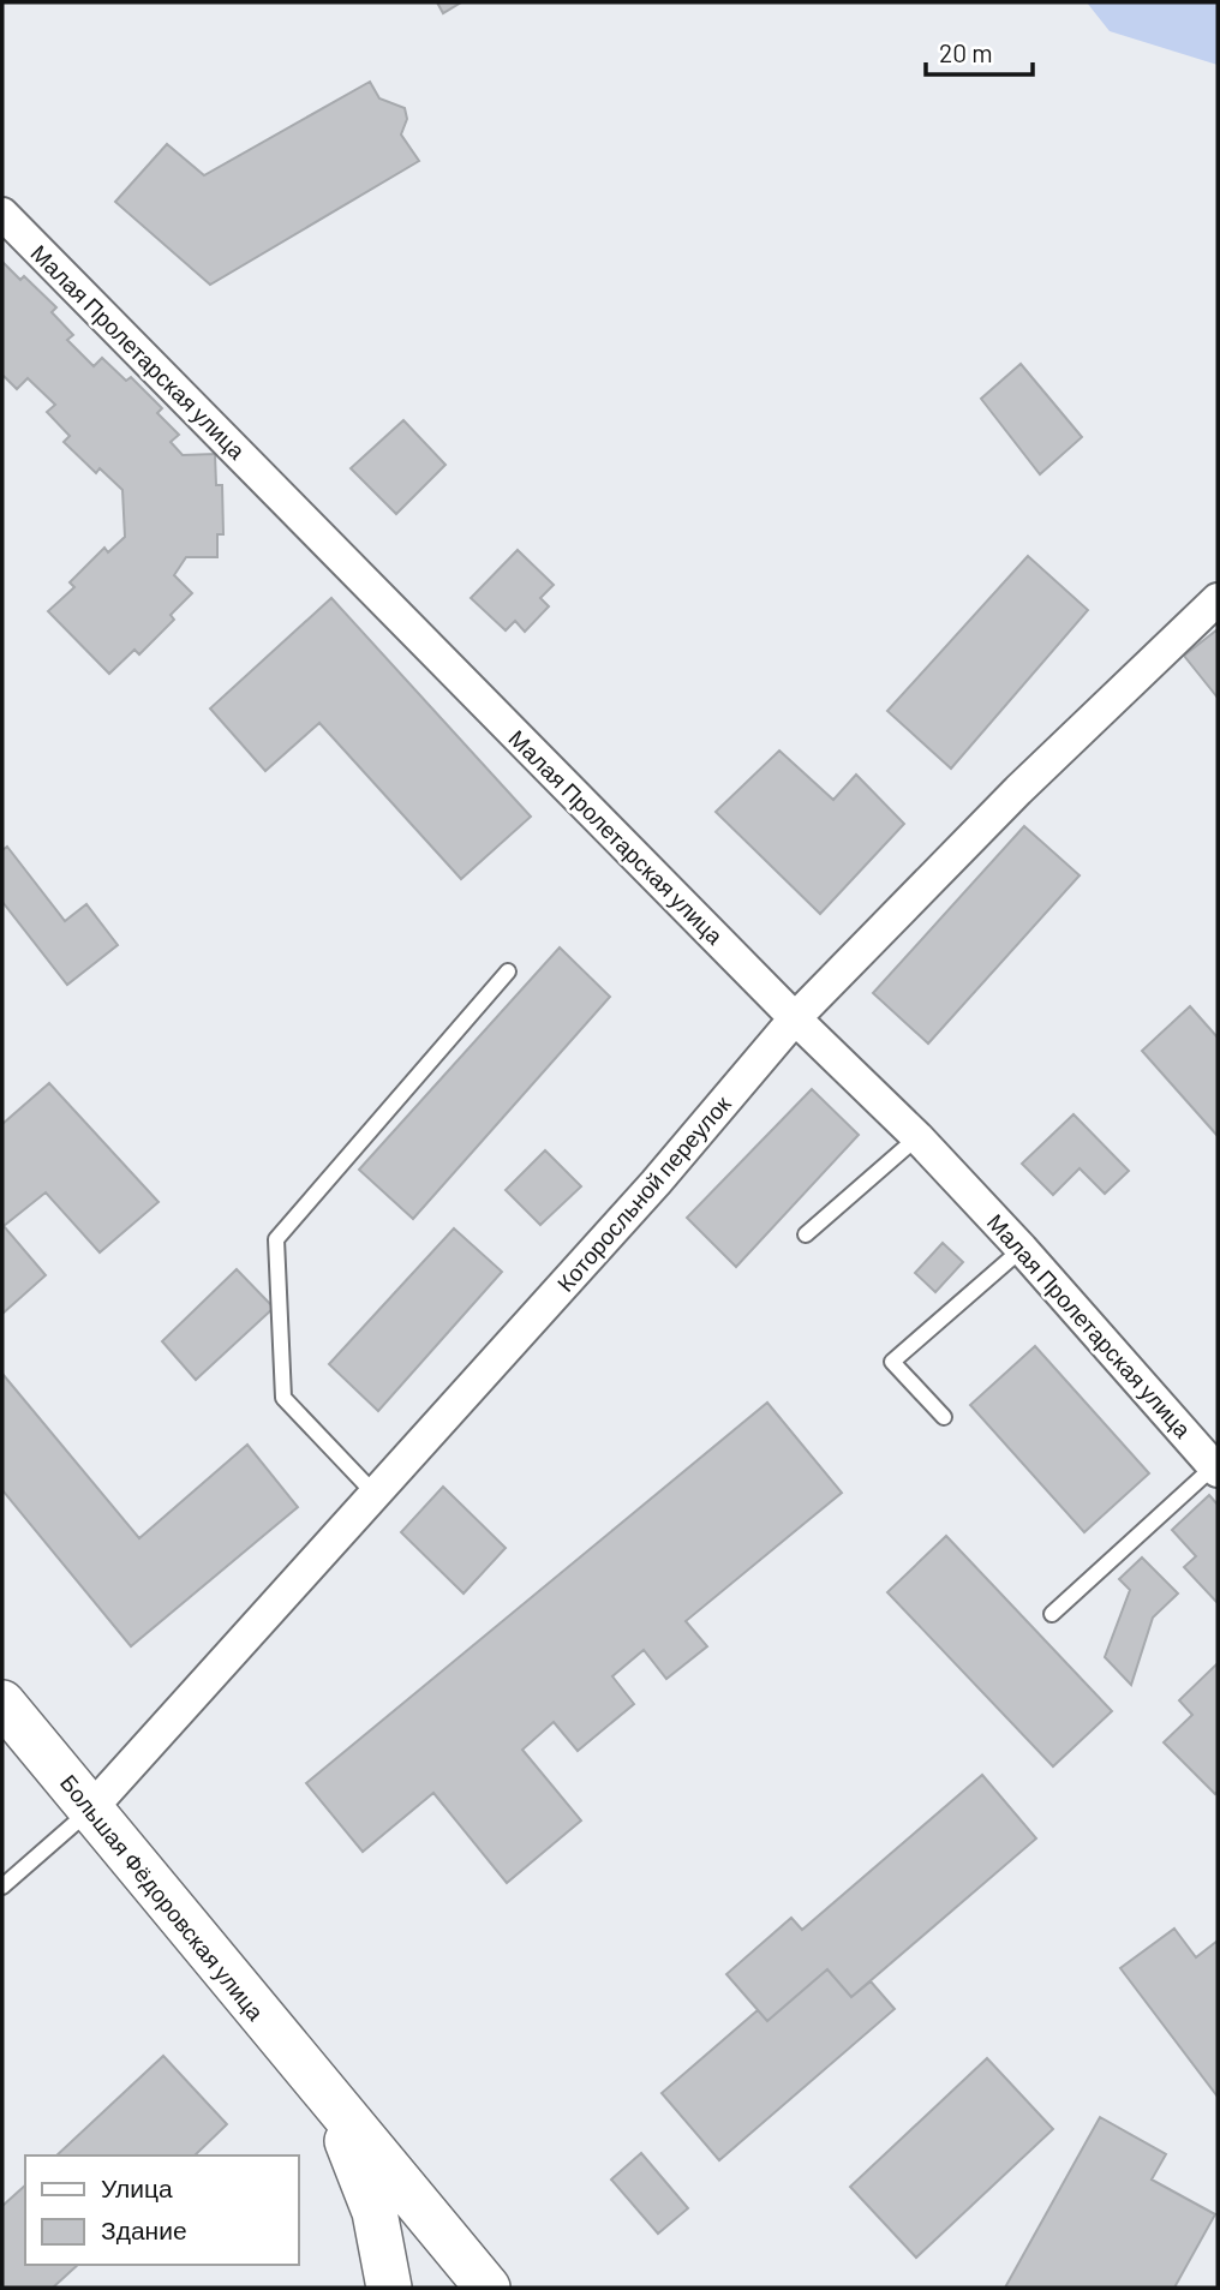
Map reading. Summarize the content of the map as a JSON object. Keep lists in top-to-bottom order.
{
  "streets": {
    "main road": ["Большая Фёдоровская улица"],
    "street": ["Малая Пролетарская улица", "Которосльной переулок"]
  },
  "crossings": [
    ["Малая Пролетарская улица", "Которосльной переулок"],
    ["Которосльной переулок", "Большая Фёдоровская улица"]
  ],
  "legend": ["Улица", "Здание"],
  "scale_bar": "20 m"
}
